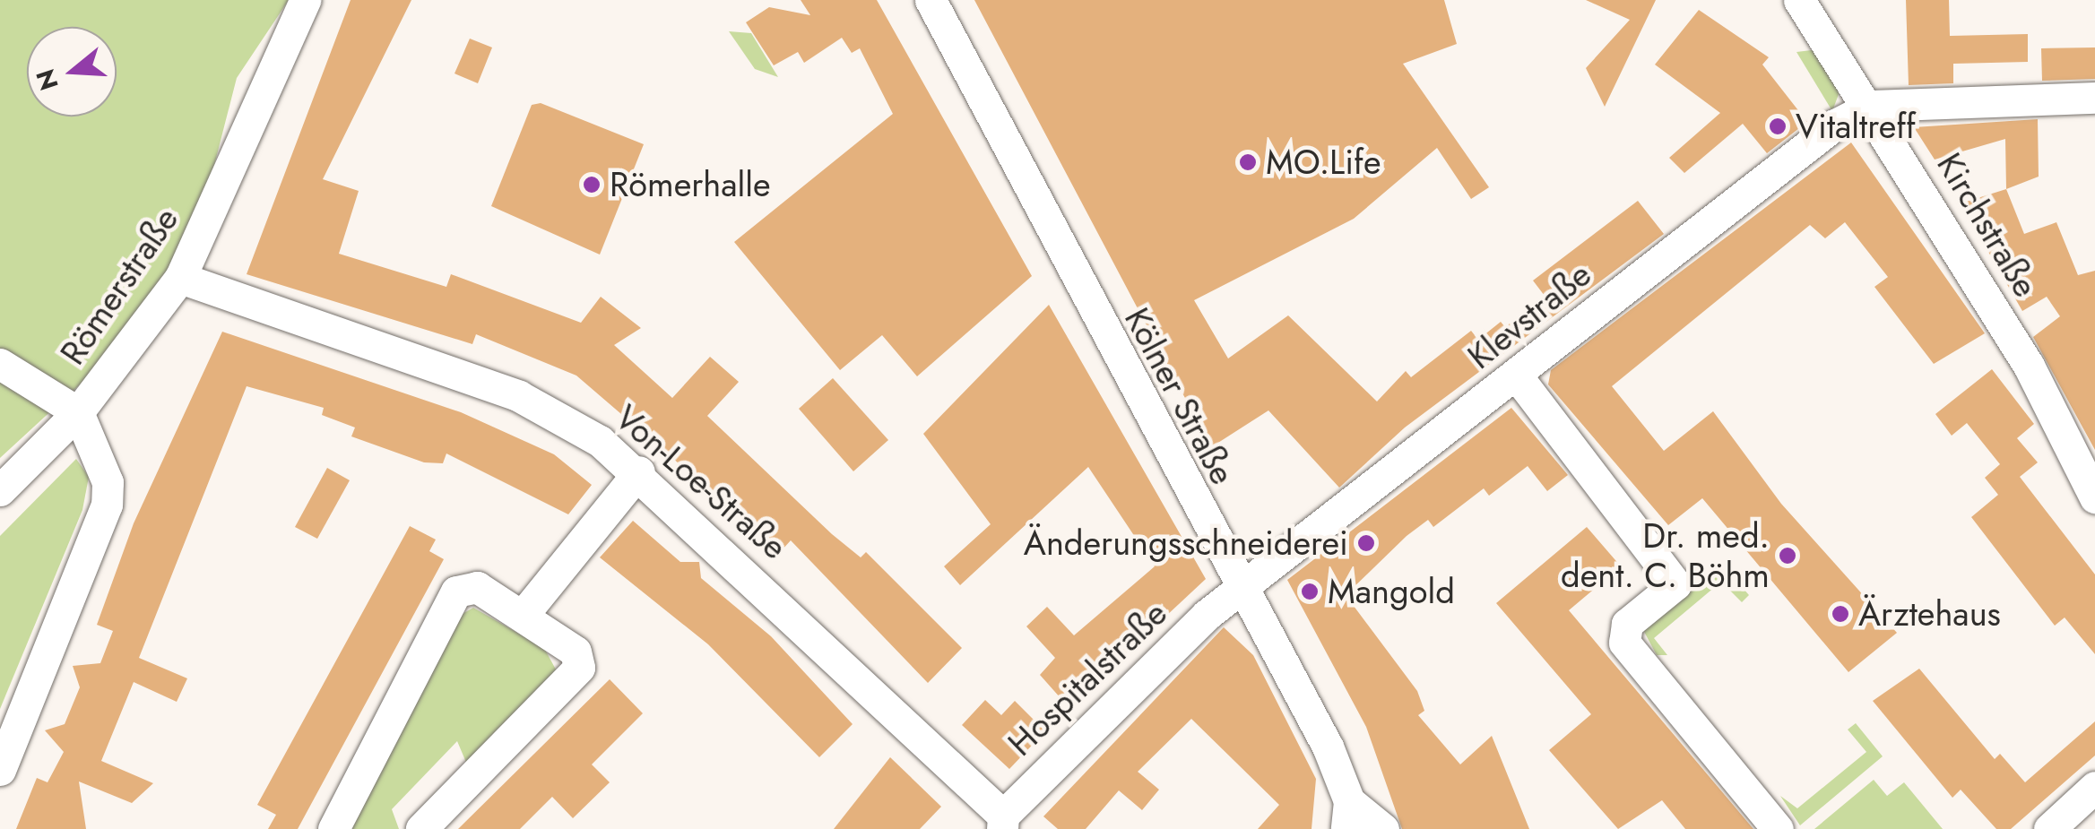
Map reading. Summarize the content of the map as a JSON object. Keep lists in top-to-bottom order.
{
  "streets": {
    "street": [
      "Kirchstraße",
      "Römerstraße",
      "Klevstraße",
      "Kölner Straße",
      "Von-Loe-Straße",
      "Hospitalstraße"
    ]
  },
  "crossings": [
    ["Kirchstraße", "Klevstraße"],
    ["Römerstraße", "Von-Loe-Straße"],
    ["Klevstraße", "Kölner Straße"],
    ["Klevstraße", "Hospitalstraße"],
    ["Kölner Straße", "Hospitalstraße"],
    ["Von-Loe-Straße", "Hospitalstraße"]
  ],
  "places": [
    "Vitaltreff",
    "MO.Life",
    "Römerhalle",
    "Änderungsschneiderei",
    "Dr. med. dent. C. Böhm",
    "Mangold",
    "Ärztehaus"
  ],
  "north": "left"
}
